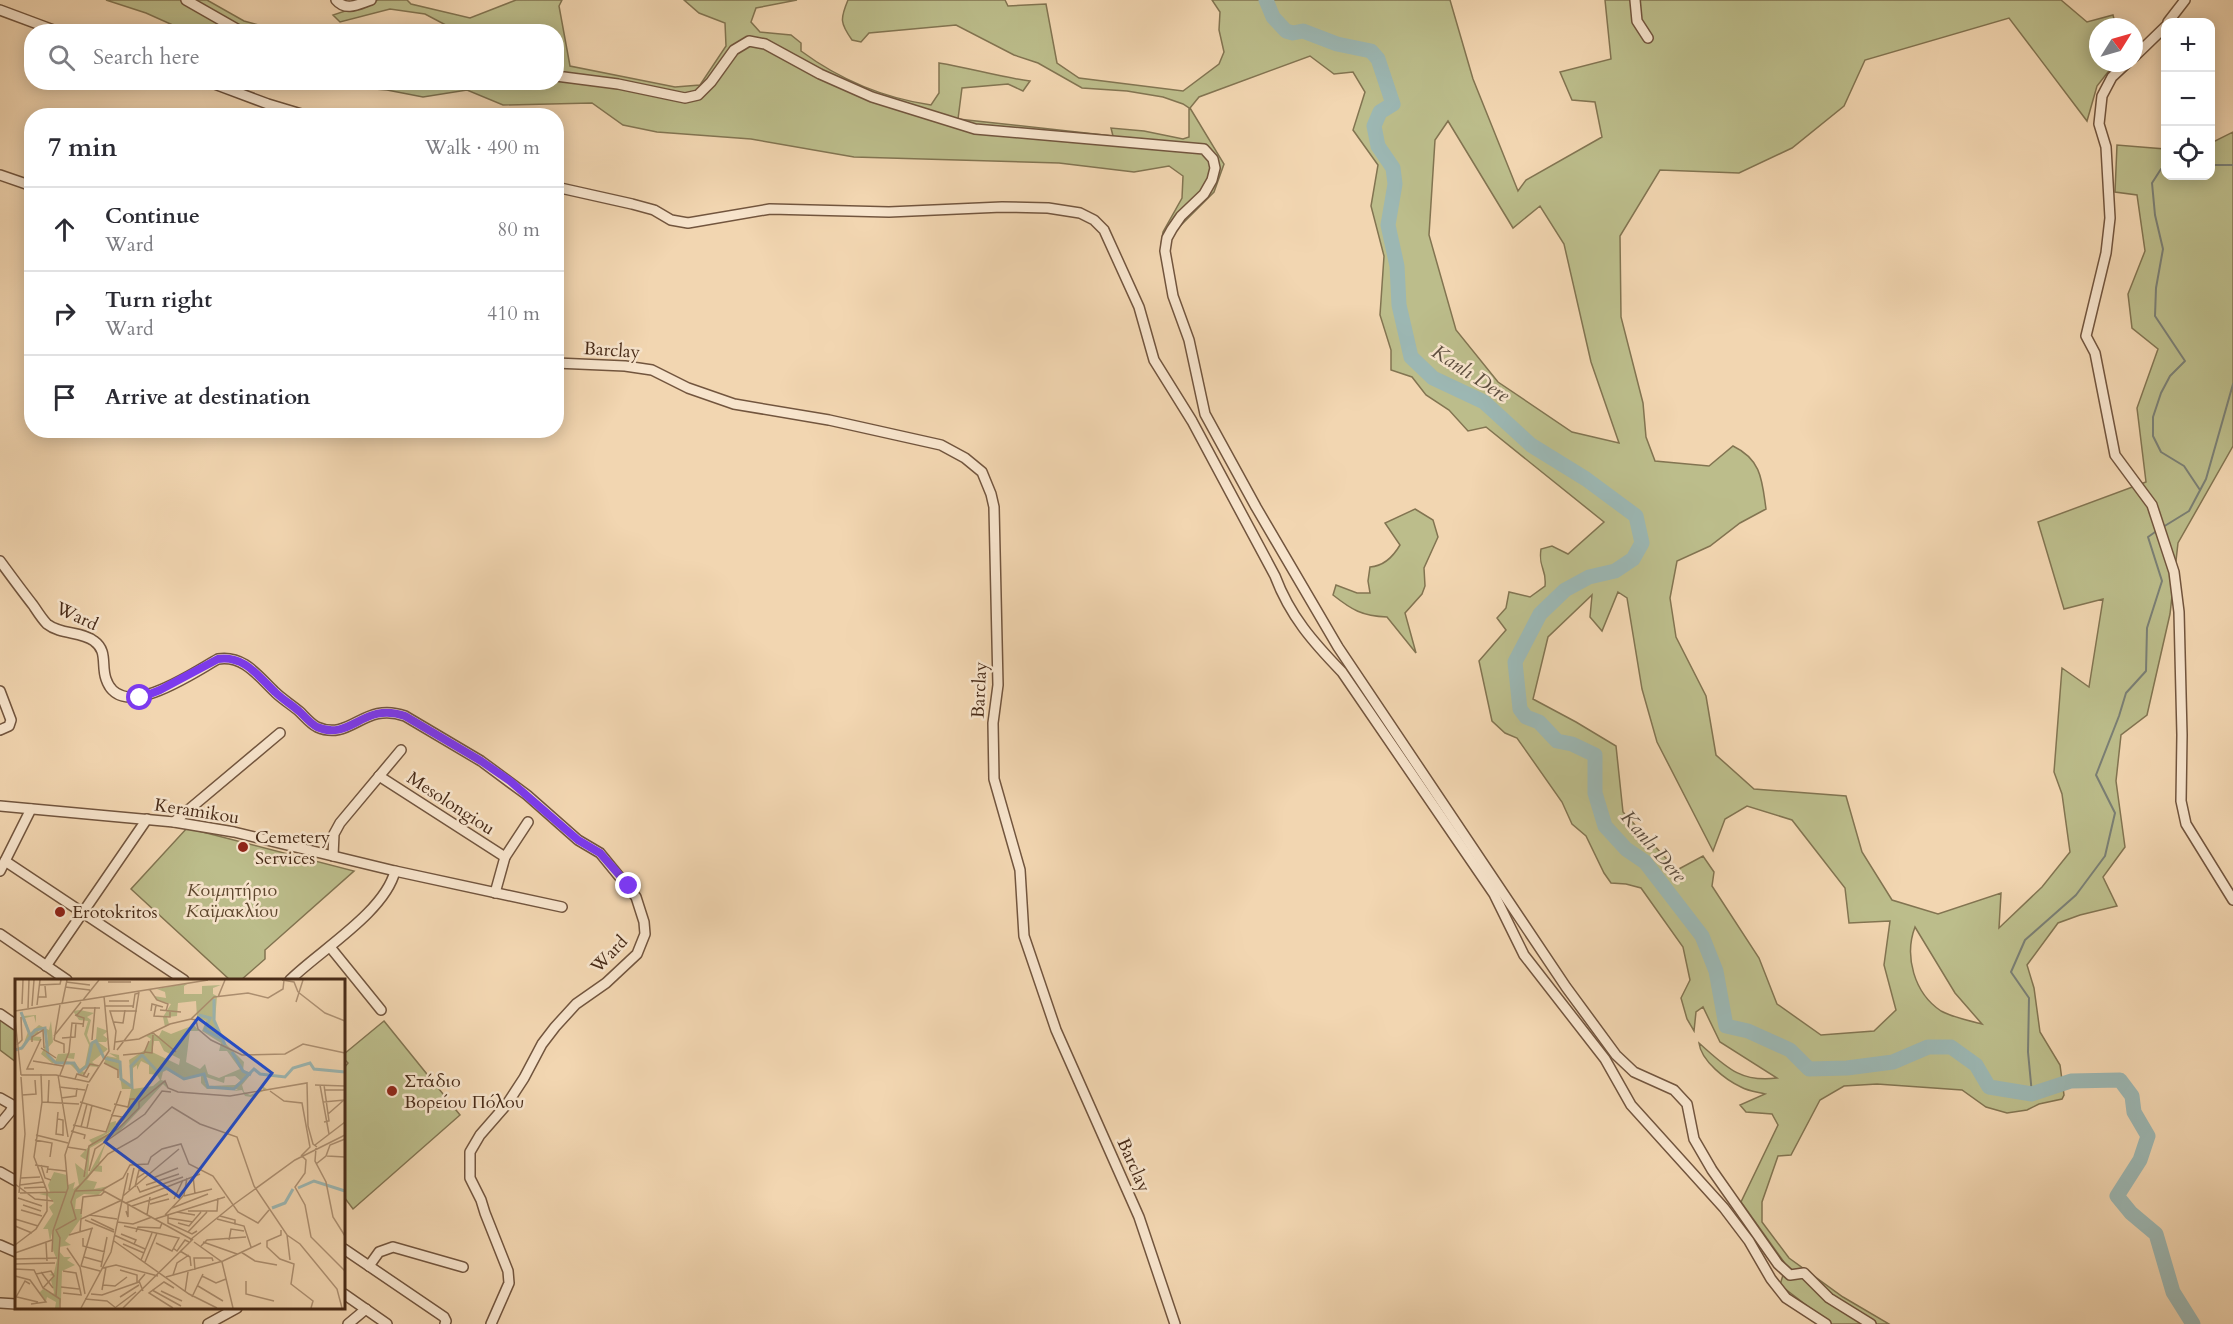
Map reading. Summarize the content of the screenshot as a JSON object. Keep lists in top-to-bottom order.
{
  "streets": {
    "street": [
      "Barclay",
      "Ward",
      "Mesolongiou",
      "Keramikou"
    ]
  },
  "water": ["Kanlı Dere"],
  "parks": ["Κοιμητήριο Καϊμακλίου"],
  "places": ["Cemetery Services", "Erotokritos", "Στάδιο Βορείου Πόλου"],
  "north": "top right",
  "page": {
    "map_buttons": ["+", "−"],
    "search": "Search here",
    "heading": ["7 min", "Walk · 490 m"],
    "list": [
      ["Continue", "Ward", "80 m"],
      ["Turn right", "Ward", "410 m"],
      "Arrive at destination"
    ]
  }
}
